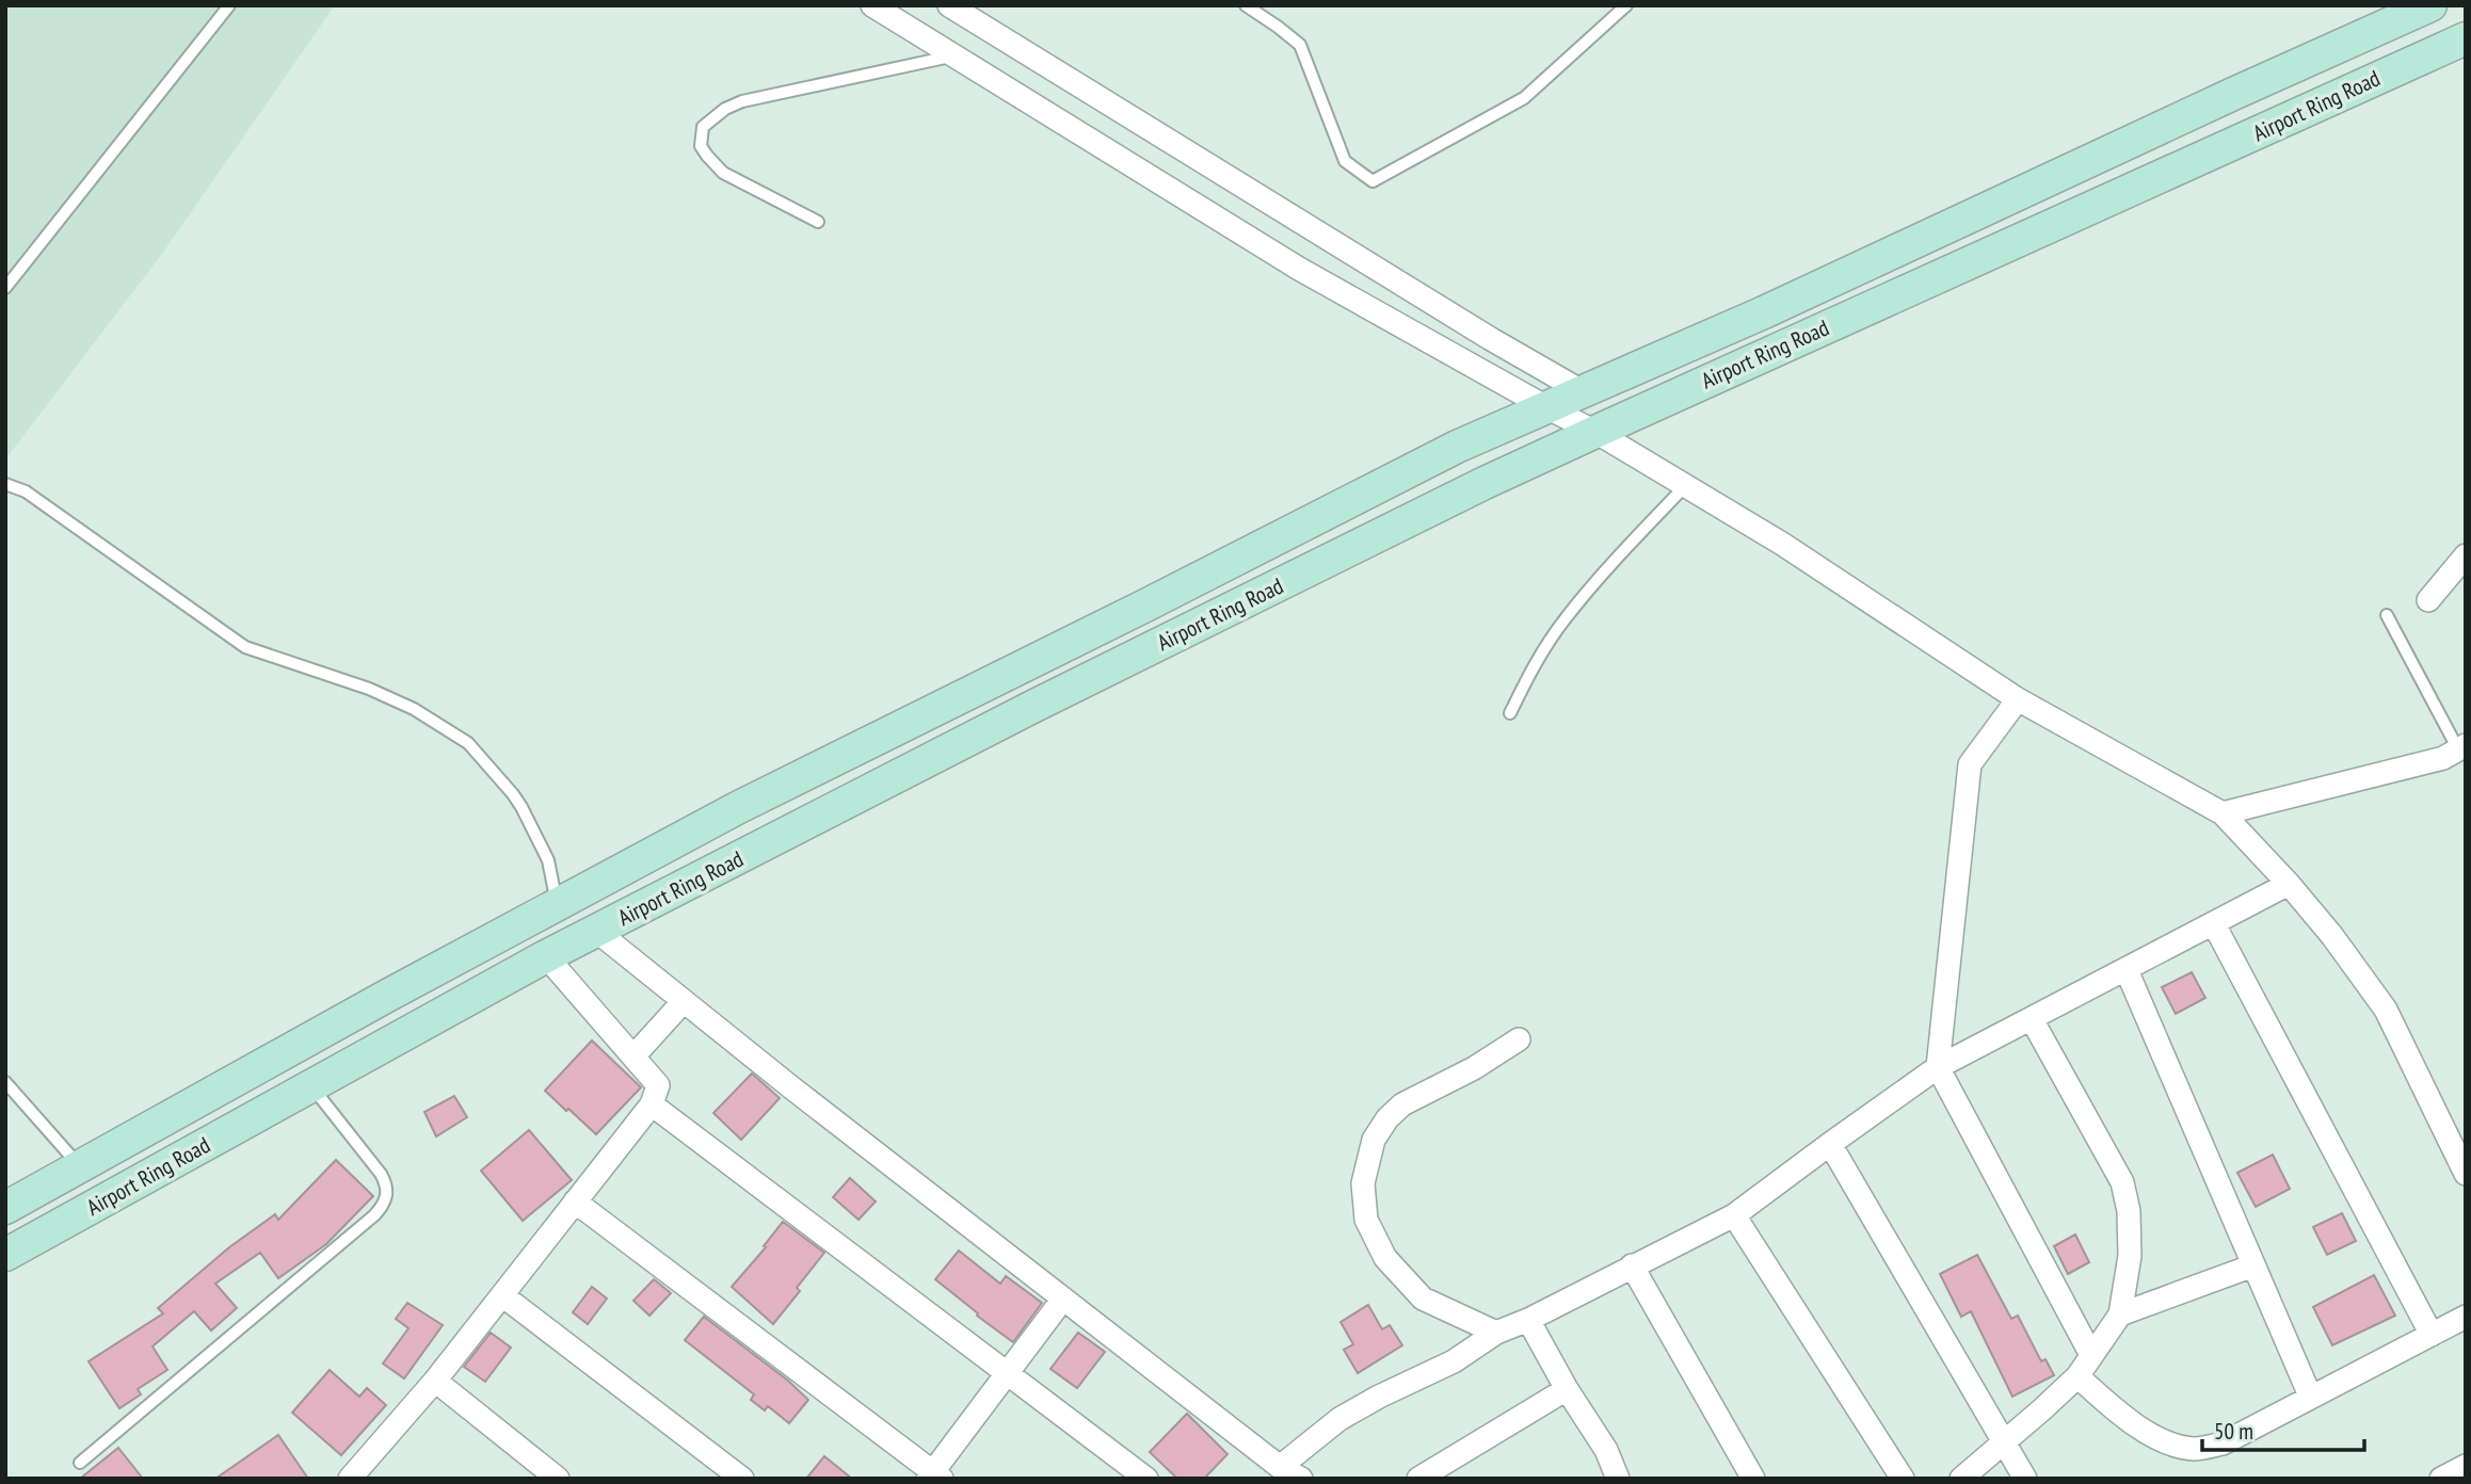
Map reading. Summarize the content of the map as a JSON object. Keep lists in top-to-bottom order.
{
  "streets": {
    "main road": ["Airport Ring Road"]
  },
  "scale_bar": "50 m"
}
